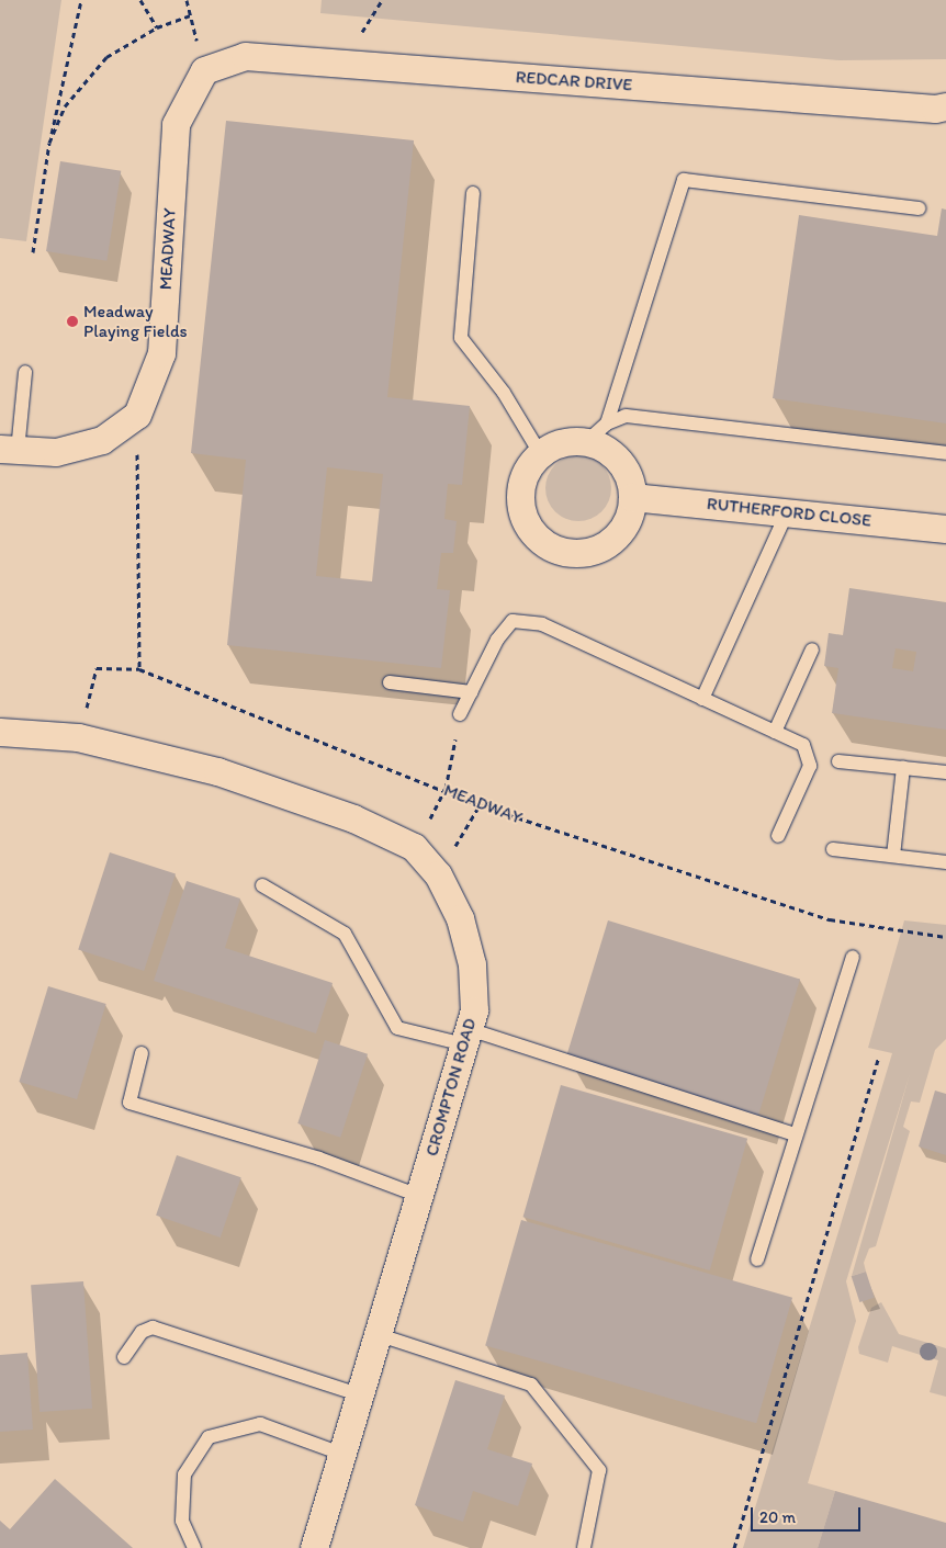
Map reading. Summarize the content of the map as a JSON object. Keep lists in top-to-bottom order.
{
  "streets": {
    "street": [
      "REDCAR DRIVE",
      "MEADWAY",
      "RUTHERFORD CLOSE",
      "CROMPTON ROAD"
    ]
  },
  "crossings": [
    ["REDCAR DRIVE", "MEADWAY"],
    ["MEADWAY", "CROMPTON ROAD"]
  ],
  "places": ["Meadway Playing Fields"],
  "scale_bar": "20 m"
}
